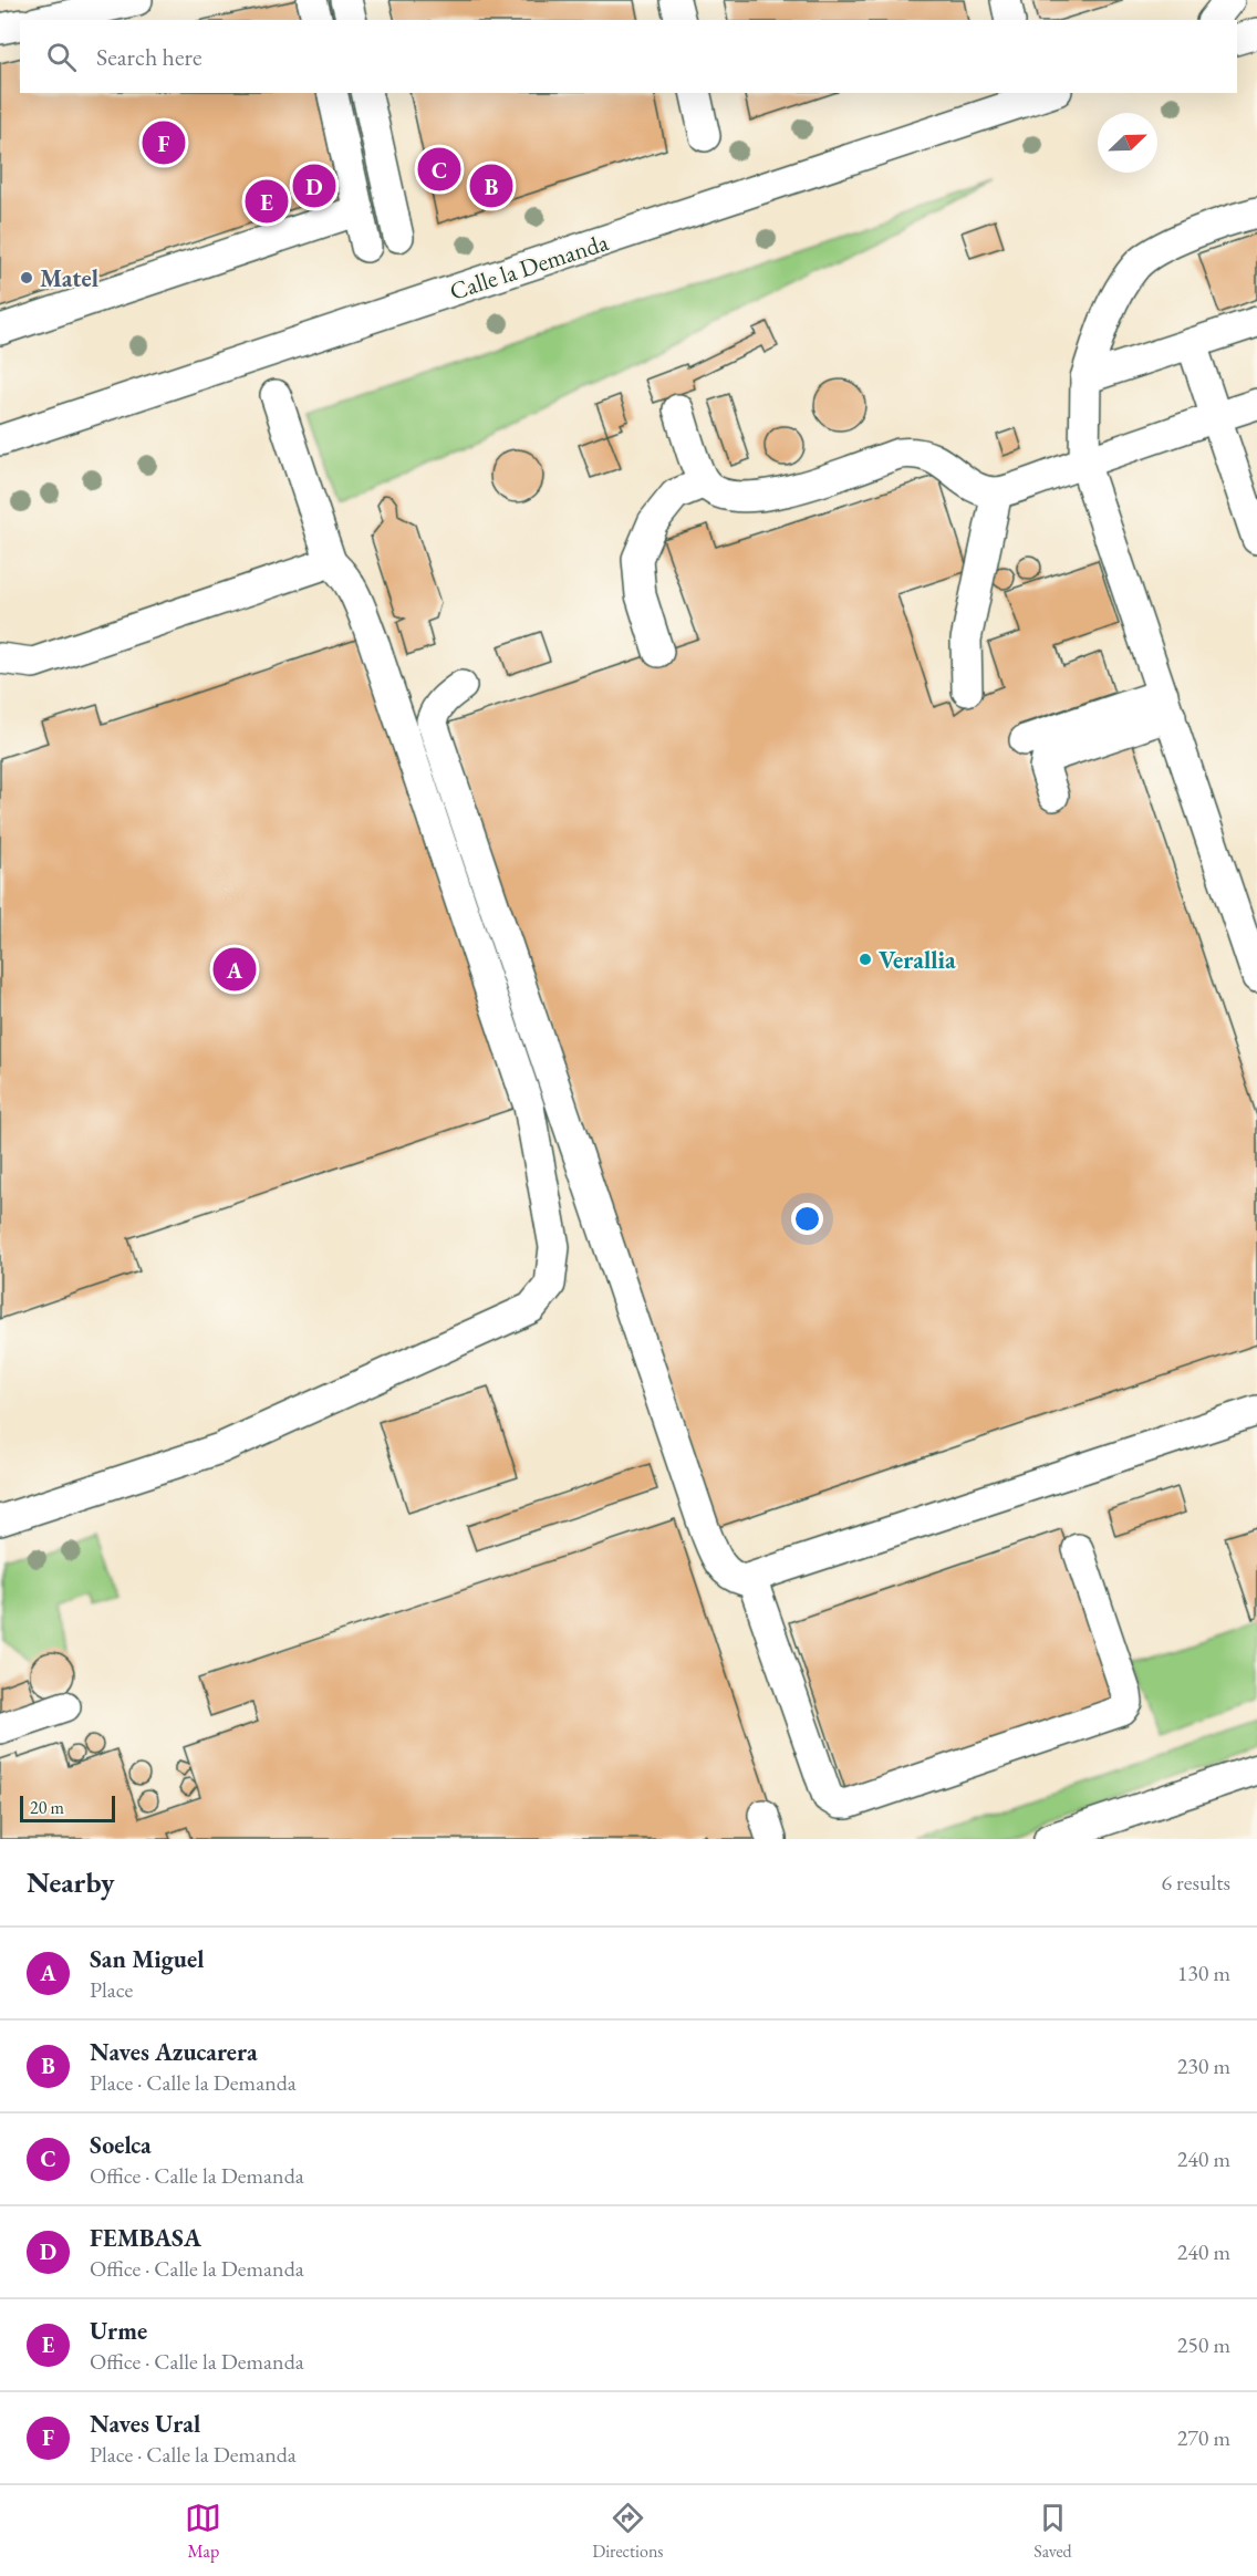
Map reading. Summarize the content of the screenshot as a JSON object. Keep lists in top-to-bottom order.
{
  "streets": {
    "street": ["Calle la Demanda"]
  },
  "places": ["Matel", "Verallia"],
  "scale_bar": "20 m",
  "north": "top right",
  "page": {
    "search": "Search here",
    "pins": [
      "F",
      "C",
      "B",
      "D",
      "E",
      "A"
    ],
    "scale": "20 m",
    "heading": ["Nearby", "6 results"],
    "list": [
      {
        "mark": "A",
        "name": "San Miguel",
        "note": "Place",
        "value": "130 m"
      },
      {
        "mark": "B",
        "name": "Naves Azucarera",
        "note": "Place · Calle la Demanda",
        "value": "230 m"
      },
      {
        "mark": "C",
        "name": "Soelca",
        "note": "Office · Calle la Demanda",
        "value": "240 m"
      },
      {
        "mark": "D",
        "name": "FEMBASA",
        "note": "Office · Calle la Demanda",
        "value": "240 m"
      },
      {
        "mark": "E",
        "name": "Urme",
        "note": "Office · Calle la Demanda",
        "value": "250 m"
      },
      {
        "mark": "F",
        "name": "Naves Ural",
        "note": "Place · Calle la Demanda",
        "value": "270 m"
      }
    ],
    "nav": ["Map", "Directions", "Saved"]
  }
}
